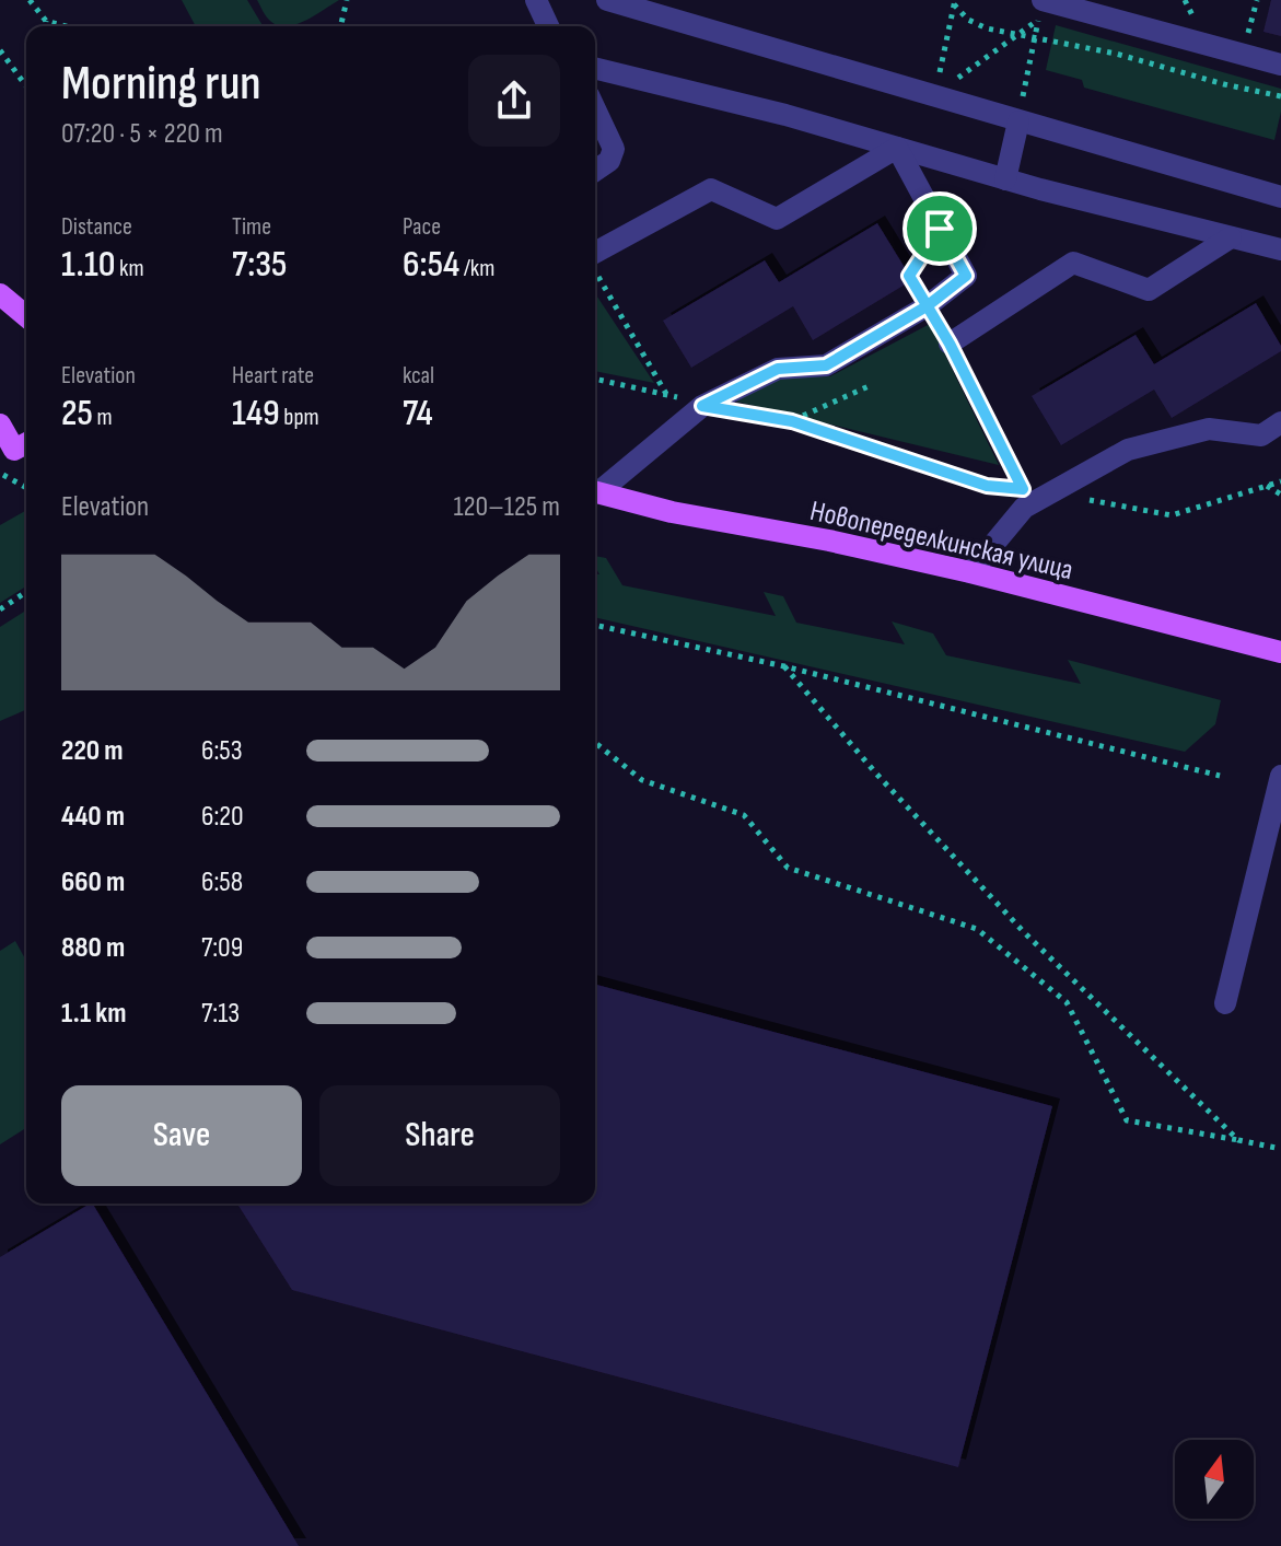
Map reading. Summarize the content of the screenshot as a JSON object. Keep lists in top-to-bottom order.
{
  "streets": {
    "main road": ["Новопеределкинская улица"]
  },
  "north": "top",
  "page": {
    "heading": ["Morning run", "07:20 · 5 × 220 m"],
    "stats": [
      ["Distance", "1.10 km"],
      ["Time", "7:35"],
      ["Pace", "6:54 /km"],
      ["Elevation", "25 m"],
      ["Heart rate", "149 bpm"],
      ["kcal", "74"]
    ],
    "chart": ["Elevation", "120–125 m"],
    "list": [
      {
        "name": "220 m",
        "note": "6:53"
      },
      {
        "name": "440 m",
        "note": "6:20"
      },
      {
        "name": "660 m",
        "note": "6:58"
      },
      {
        "name": "880 m",
        "note": "7:09"
      },
      {
        "name": "1.1 km",
        "note": "7:13"
      }
    ],
    "buttons": ["Save", "Share"]
  }
}
